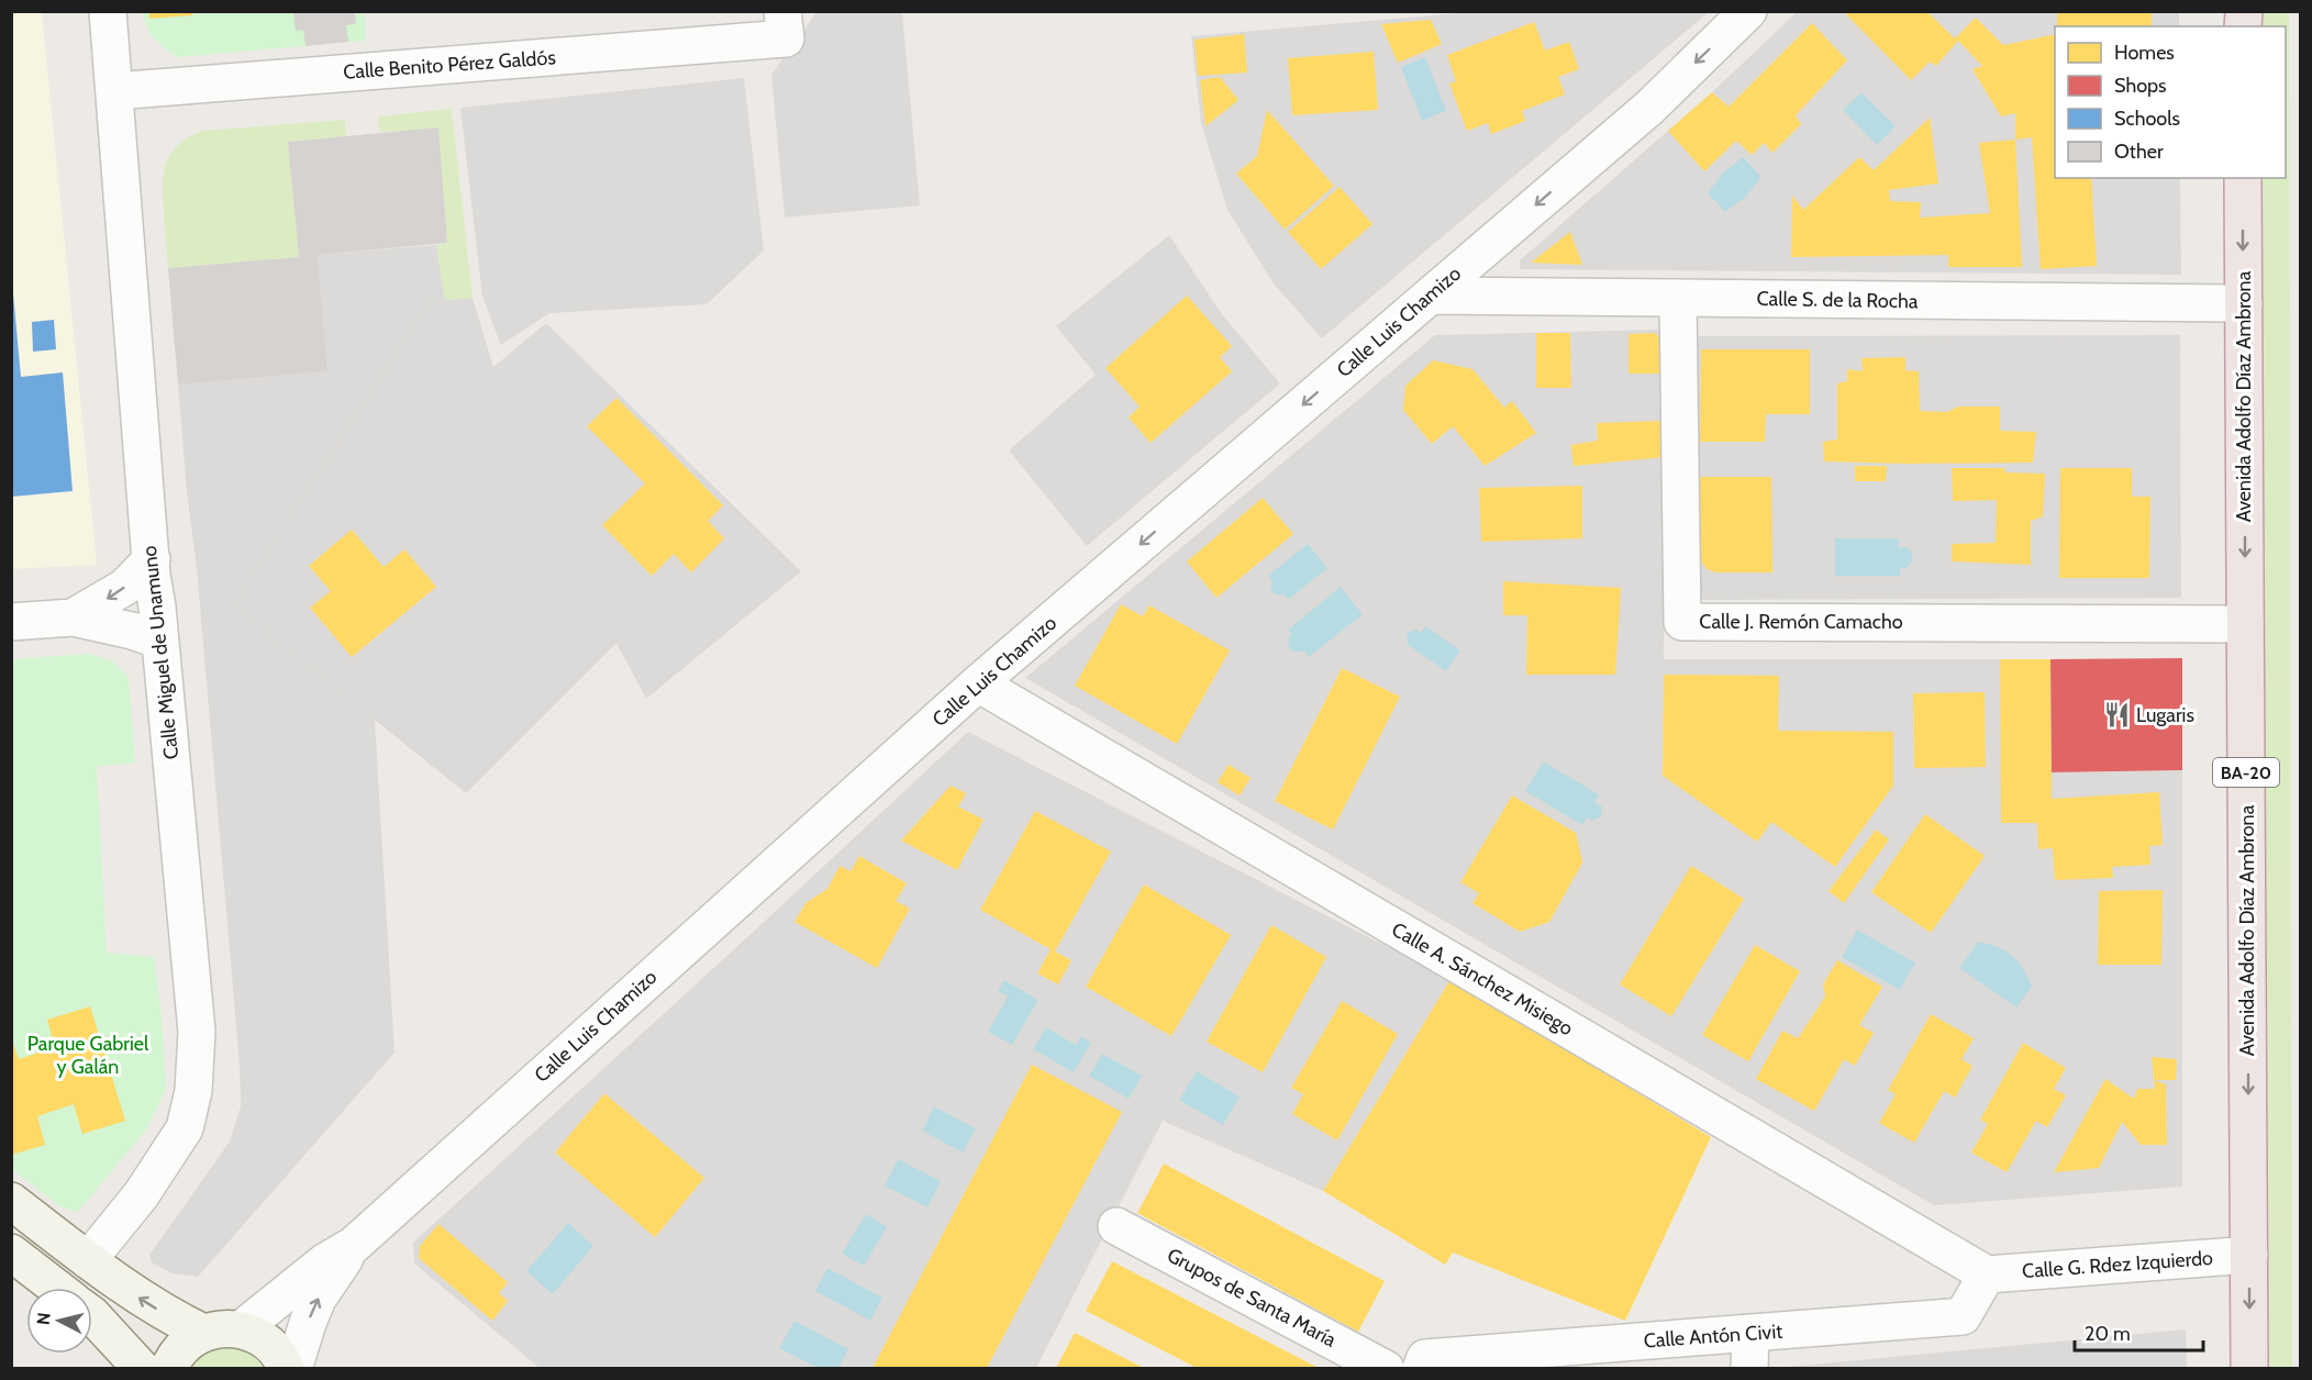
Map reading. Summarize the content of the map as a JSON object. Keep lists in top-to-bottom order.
{
  "streets": {
    "highway": ["Avenida Adolfo Díaz Ambrona", "BA-20"],
    "street": [
      "Calle Benito Pérez Galdós",
      "Calle S. de la Rocha",
      "Calle Luis Chamizo",
      "Calle J. Remón Camacho",
      "Calle Miguel de Unamuno",
      "Calle A. Sánchez Misiego",
      "Calle G. Rdez Izquierdo",
      "Grupos de Santa María",
      "Calle Antón Civit"
    ]
  },
  "crossings": [
    ["Calle Benito Pérez Galdós", "Calle Miguel de Unamuno"],
    ["Calle S. de la Rocha", "Calle Luis Chamizo"],
    ["Calle S. de la Rocha", "Avenida Adolfo Díaz Ambrona"],
    ["Calle S. de la Rocha", "Calle J. Remón Camacho"],
    ["Calle Luis Chamizo", "Calle A. Sánchez Misiego"],
    ["Avenida Adolfo Díaz Ambrona", "Calle J. Remón Camacho"],
    ["Avenida Adolfo Díaz Ambrona", "Calle G. Rdez Izquierdo"],
    ["Calle A. Sánchez Misiego", "Calle G. Rdez Izquierdo"],
    ["Calle A. Sánchez Misiego", "Calle Antón Civit"],
    ["Calle G. Rdez Izquierdo", "Calle Antón Civit"]
  ],
  "one_way": ["Calle Luis Chamizo", "Avenida Adolfo Díaz Ambrona"],
  "parks": ["Parque Gabriel y Galán"],
  "places": {
    "restaurant": ["Lugaris"]
  },
  "legend": [
    "Homes",
    "Shops",
    "Schools",
    "Other"
  ],
  "scale_bar": "20 m",
  "north": "left"
}
